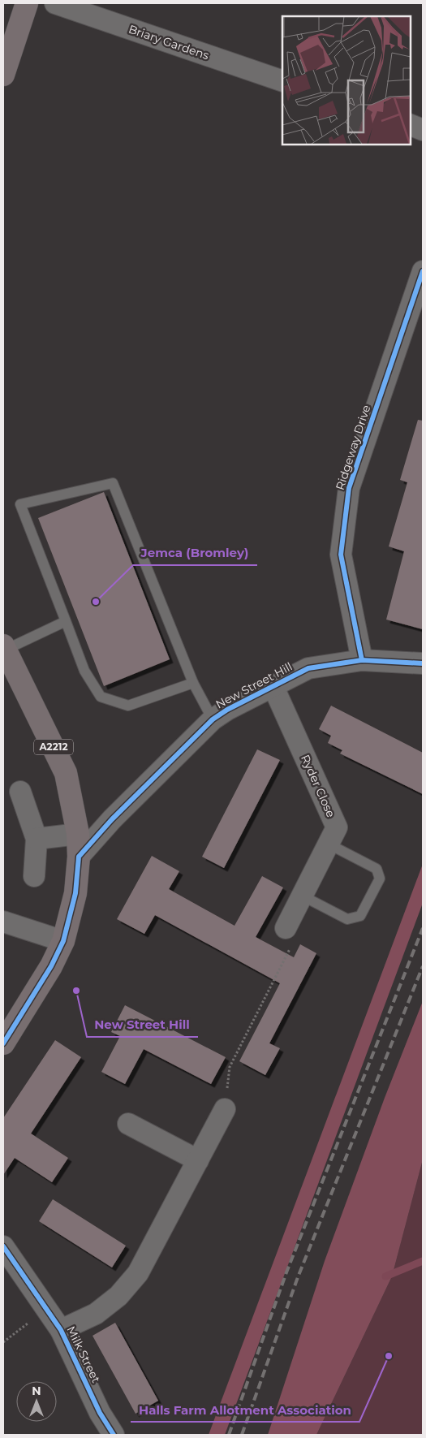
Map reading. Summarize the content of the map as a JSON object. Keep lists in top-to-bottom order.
{
  "streets": {
    "main road": ["A2212"],
    "street": [
      "Briary Gardens",
      "Ridgeway Drive",
      "New Street Hill",
      "Ryder Close",
      "Milk Street"
    ]
  },
  "crossings": [
    ["Ridgeway Drive", "New Street Hill"],
    ["New Street Hill", "A2212"],
    ["New Street Hill", "Ryder Close"]
  ],
  "places": ["Jemca (Bromley)", "New Street Hill", "Halls Farm Allotment Association"],
  "north": "top"
}
